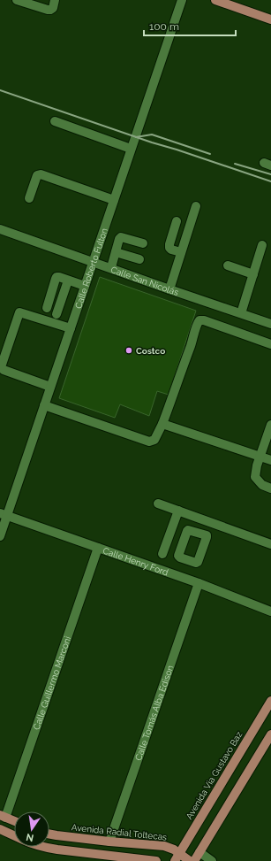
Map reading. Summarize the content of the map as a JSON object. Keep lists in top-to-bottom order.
{
  "streets": {
    "main road": ["Avenida Via Gustavo Baz", "Avenida Radial Toltecas"],
    "street": [
      "Calle Roberto Fulton",
      "Calle San Nicolás",
      "Calle Henry Ford",
      "Calle Guillermo Marconi",
      "Calle Tomás Alba Edison"
    ]
  },
  "crossings": [
    ["Calle Roberto Fulton", "Calle San Nicolás"],
    ["Calle Roberto Fulton", "Calle Henry Ford"],
    ["Calle Henry Ford", "Calle Guillermo Marconi"],
    ["Calle Henry Ford", "Calle Tomás Alba Edison"],
    ["Calle Tomás Alba Edison", "Avenida Radial Toltecas"],
    ["Avenida Via Gustavo Baz", "Avenida Radial Toltecas"]
  ],
  "places": ["Costco"],
  "scale_bar": "100 m",
  "north": "bottom"
}
